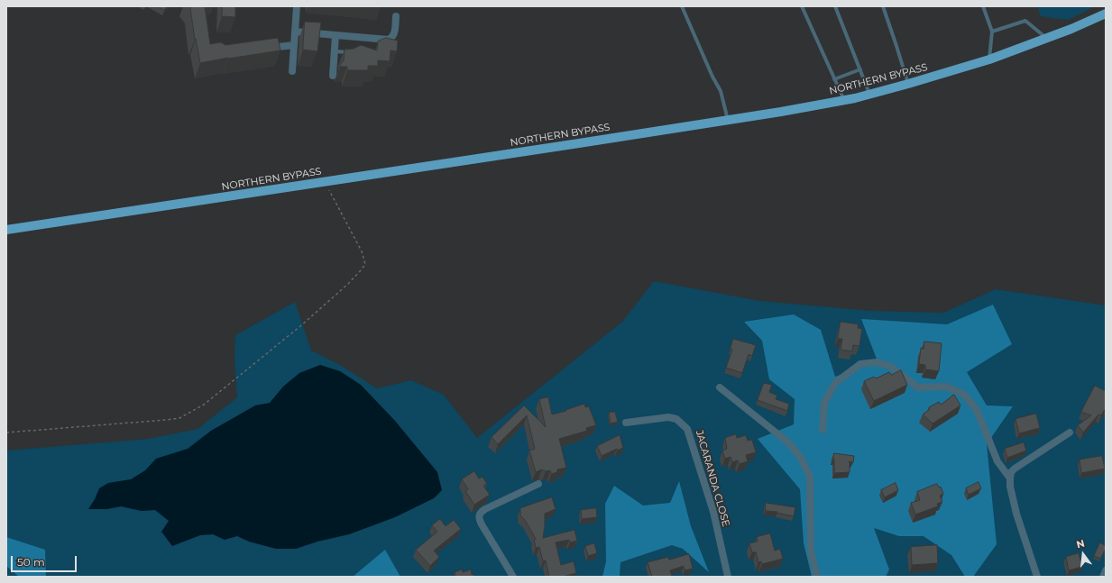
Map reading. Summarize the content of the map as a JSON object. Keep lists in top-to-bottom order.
{
  "streets": {
    "main road": ["NORTHERN BYPASS"],
    "street": ["JACARANDA CLOSE"]
  },
  "scale_bar": "50 m",
  "north": "top"
}
